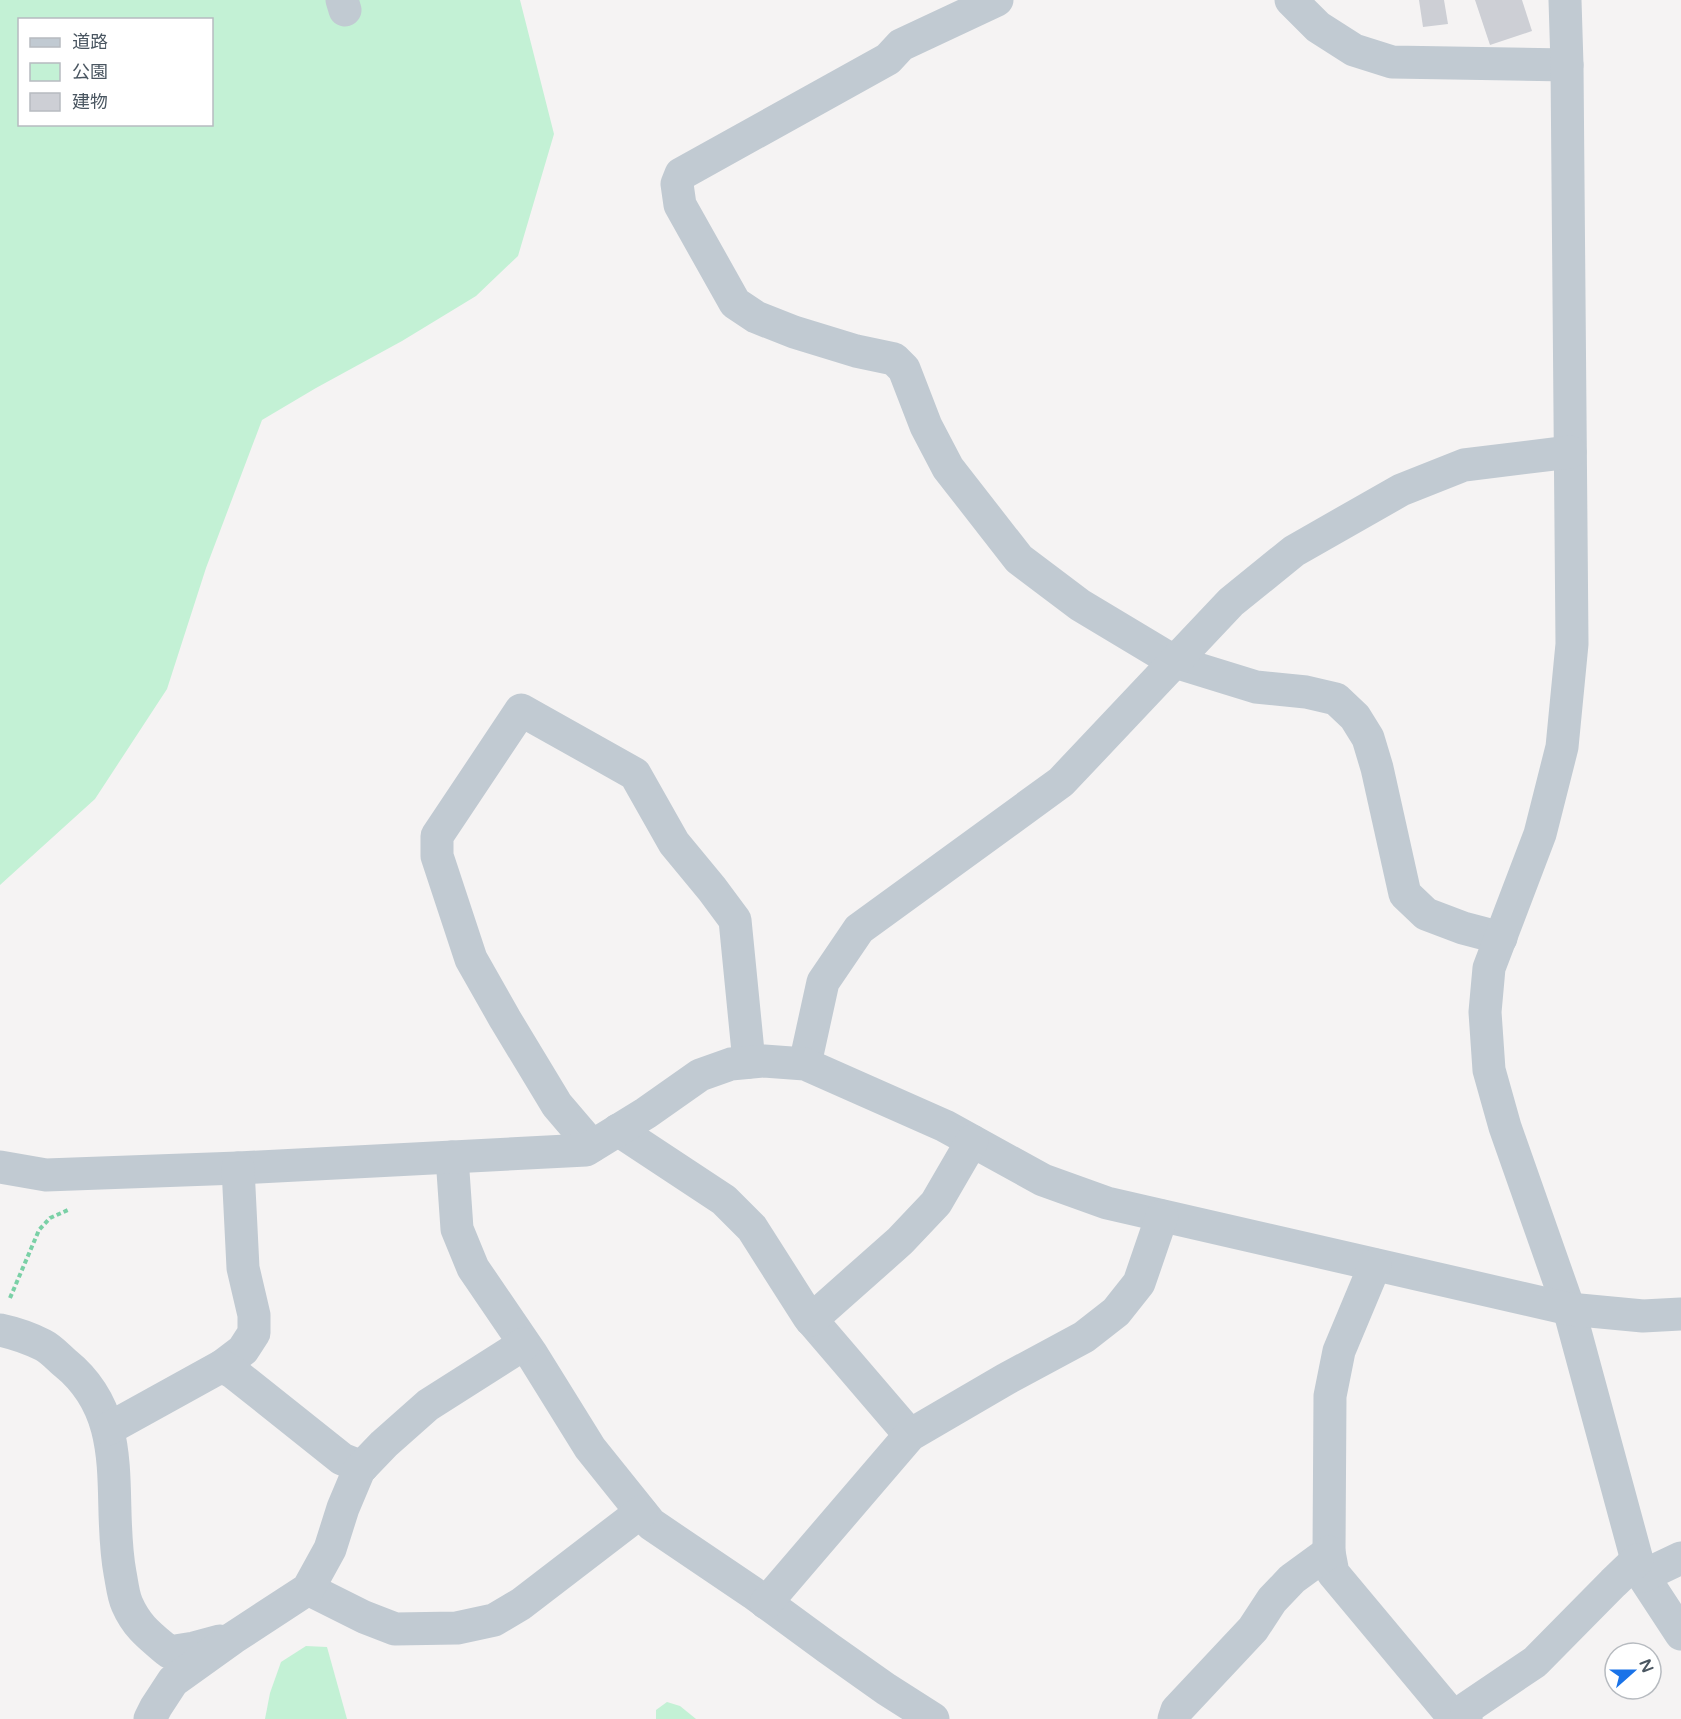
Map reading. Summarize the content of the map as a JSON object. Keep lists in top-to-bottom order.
{
  "legend": ["道路", "公園", "建物"],
  "north": "right"
}
